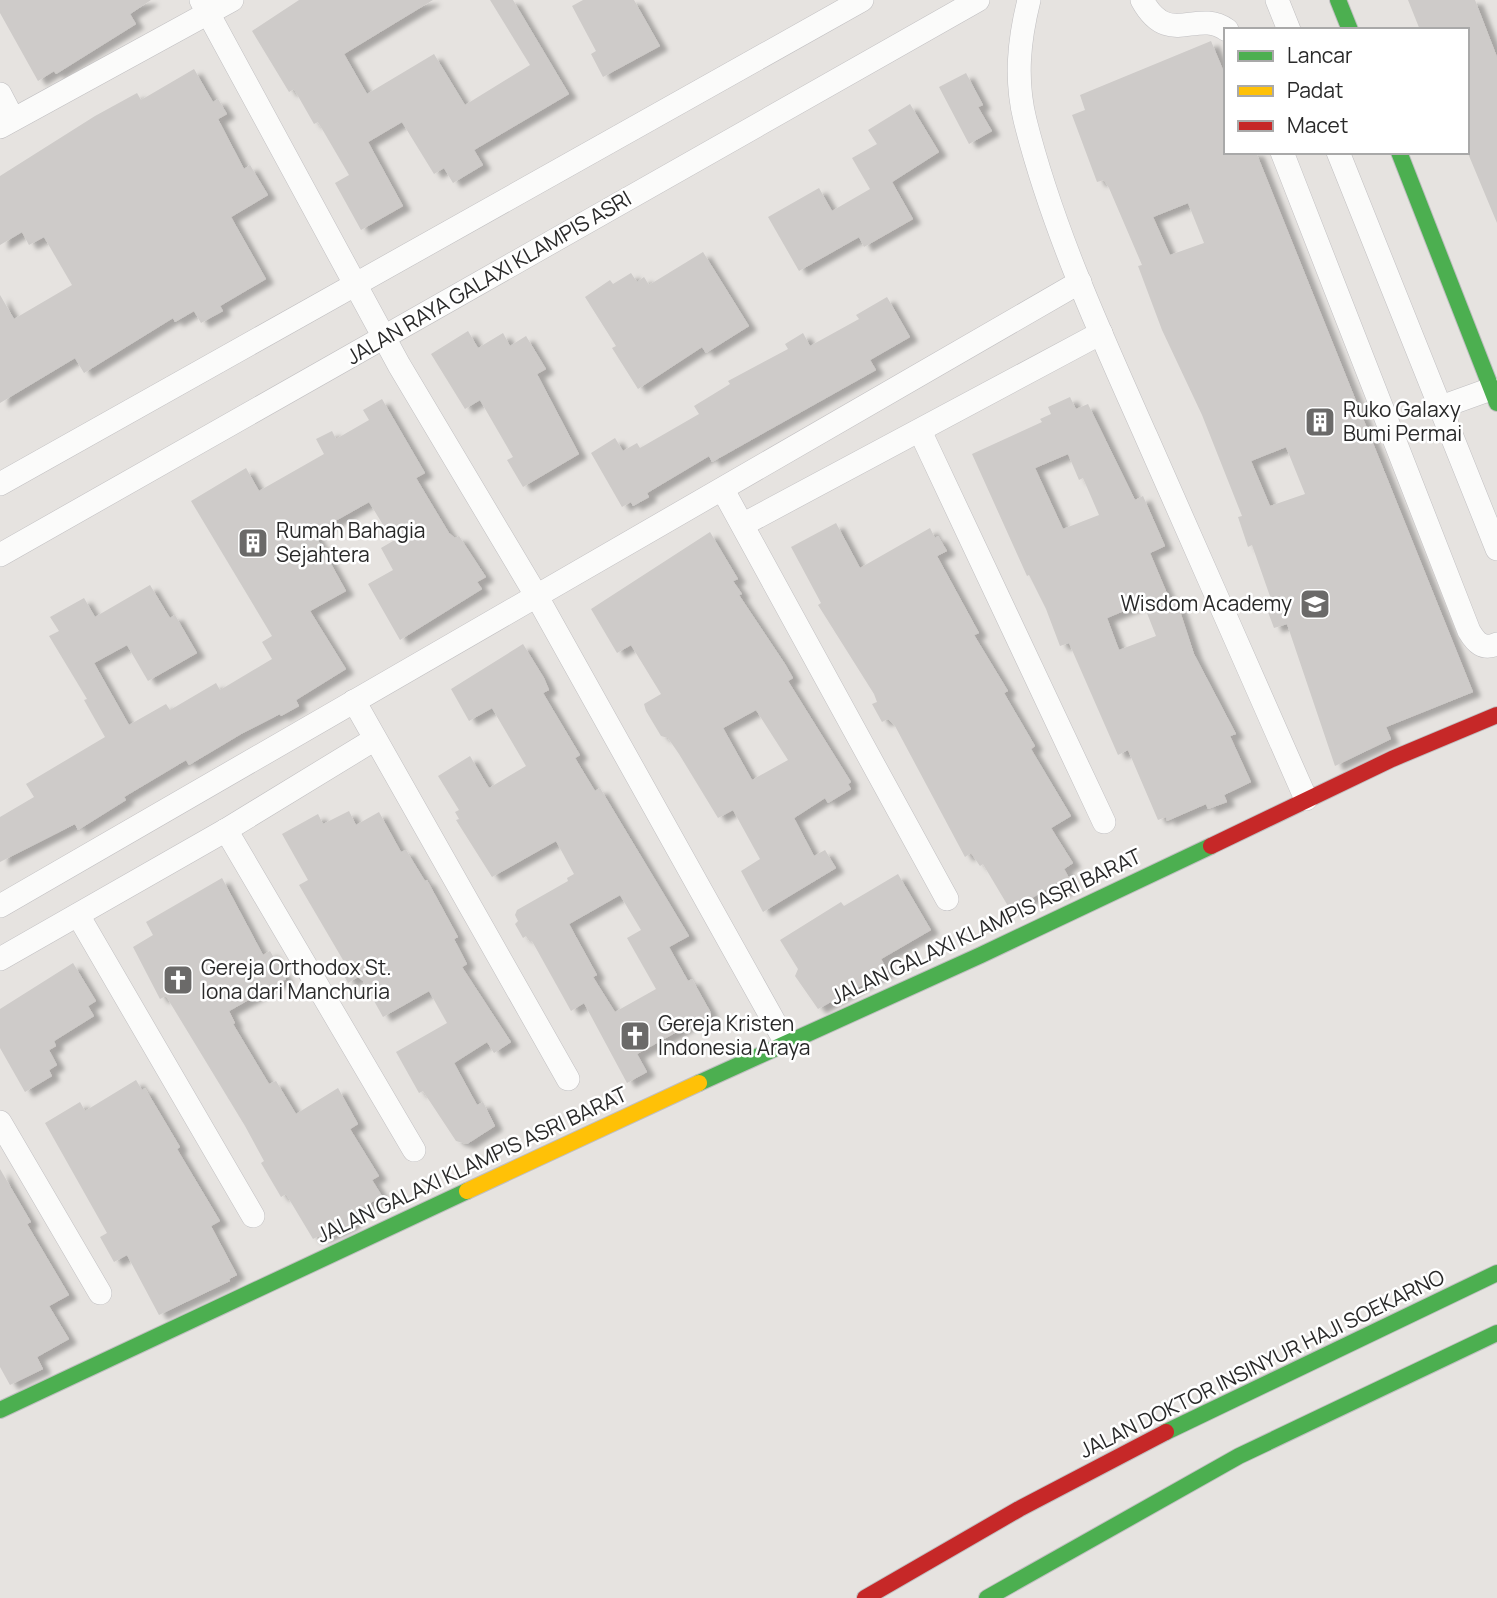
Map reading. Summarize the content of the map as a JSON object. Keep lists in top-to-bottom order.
{
  "streets": {
    "street": ["JALAN RAYA GALAXI KLAMPIS ASRI", "JALAN GALAXI KLAMPIS ASRI BARAT", "JALAN DOKTOR INSINYUR HAJI SOEKARNO"]
  },
  "places": {
    "building": ["Ruko Galaxy Bumi Permai", "Rumah Bahagia Sejahtera"],
    "school or university": ["Wisdom Academy"],
    "church": ["Gereja Orthodox St. Iona dari Manchuria", "Gereja Kristen Indonesia Araya"]
  },
  "legend": ["Lancar", "Padat", "Macet"]
}
